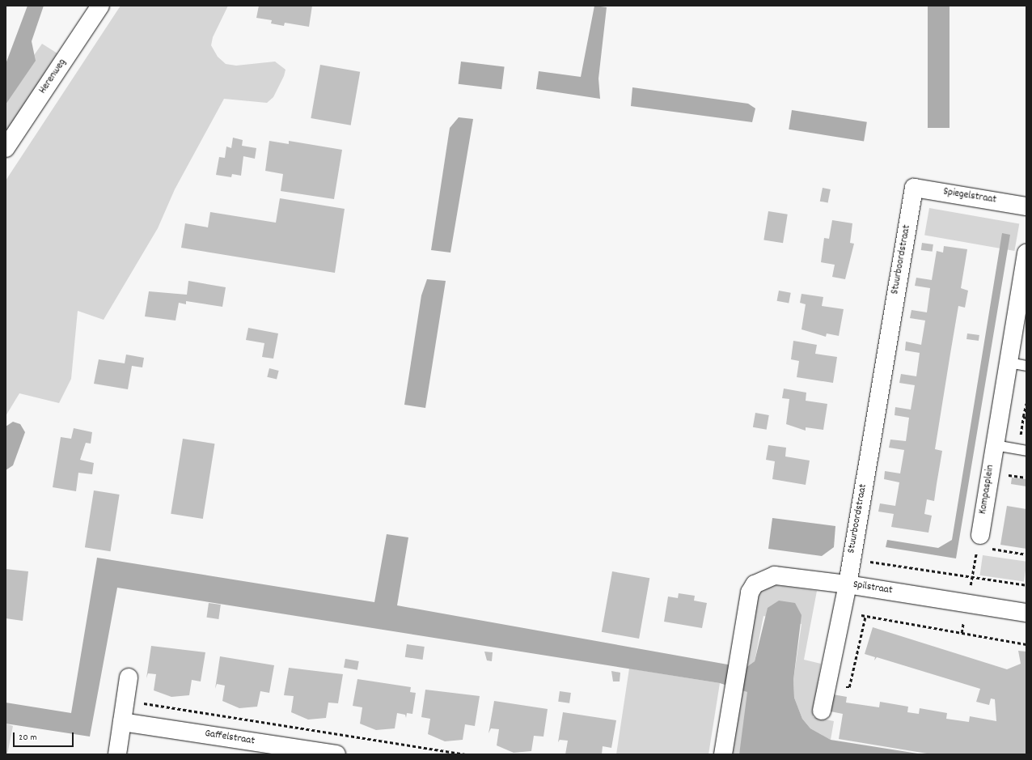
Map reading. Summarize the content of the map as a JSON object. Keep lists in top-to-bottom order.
{
  "streets": {
    "street": [
      "Herenweg",
      "Spiegelstraat",
      "Stuurboordstraat",
      "Kompasplein",
      "Spilstraat",
      "Gaffelstraat"
    ]
  },
  "crossings": [
    ["Spiegelstraat", "Stuurboordstraat"],
    ["Stuurboordstraat", "Spilstraat"]
  ],
  "scale_bar": "20 m"
}
